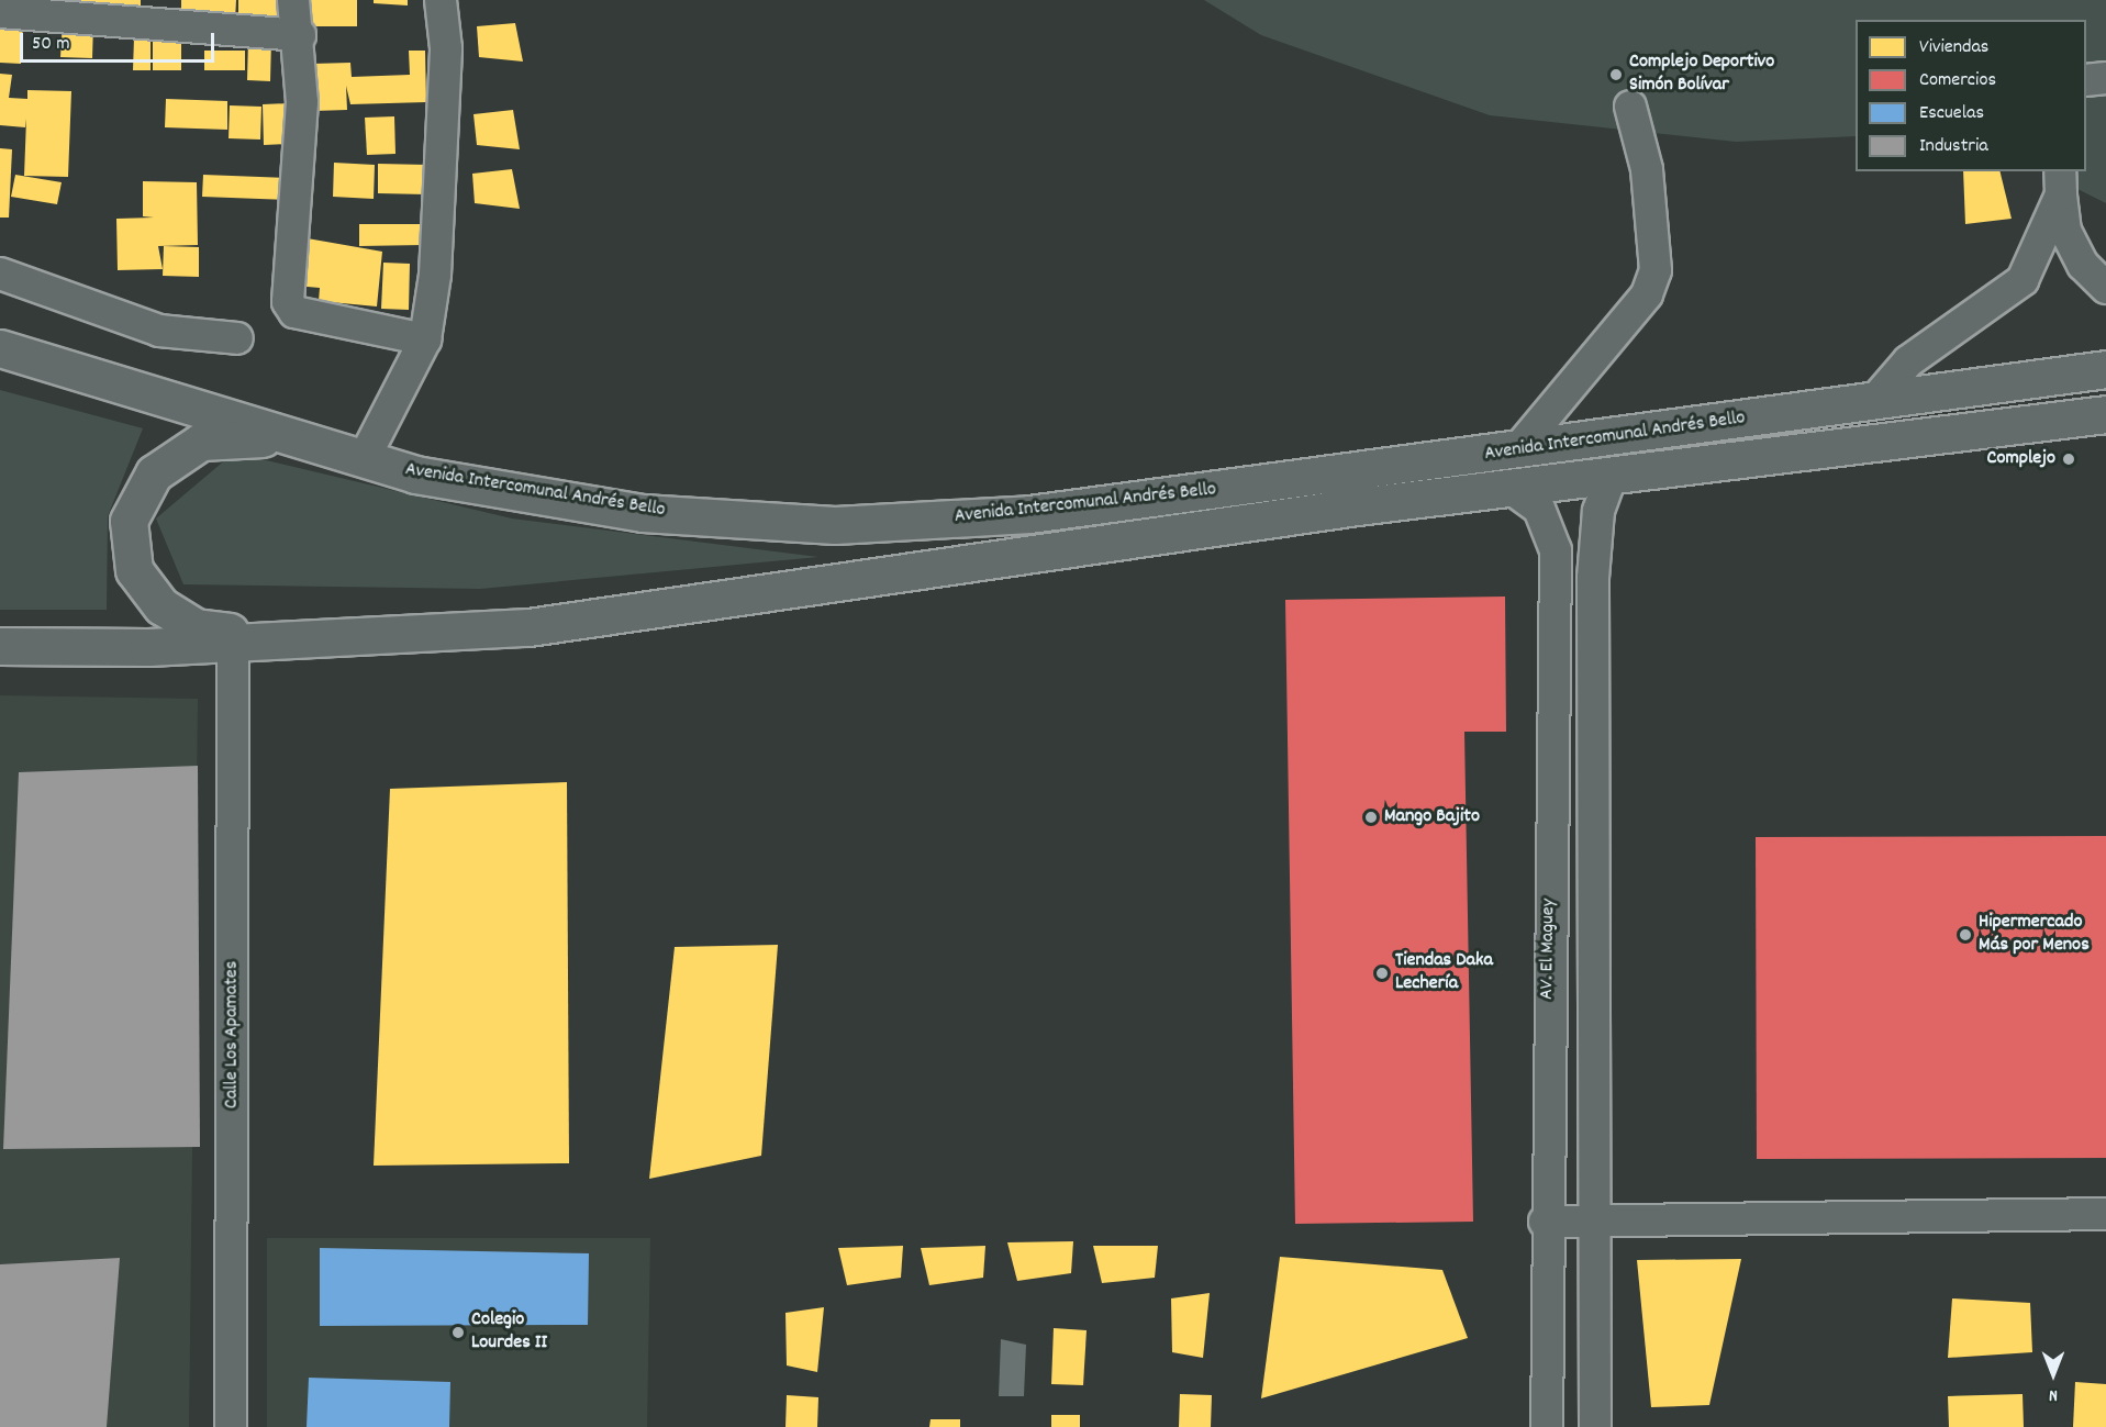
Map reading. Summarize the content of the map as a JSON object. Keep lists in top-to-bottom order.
{
  "streets": {
    "main road": ["Avenida Intercomunal Andrés Bello"],
    "street": ["AV. El Maguey", "Calle Los Apamates"]
  },
  "crossings": [
    ["Avenida Intercomunal Andrés Bello", "AV. El Maguey"],
    ["Avenida Intercomunal Andrés Bello", "Calle Los Apamates"]
  ],
  "places": [
    "Complejo Deportivo Simón Bolívar",
    "Complejo",
    "Mango Bajito",
    "Hipermercado Más por Menos",
    "Tiendas Daka Lechería",
    "Colegio Lourdes II"
  ],
  "legend": [
    "Viviendas",
    "Comercios",
    "Escuelas",
    "Industria"
  ],
  "scale_bar": "50 m",
  "north": "bottom"
}
